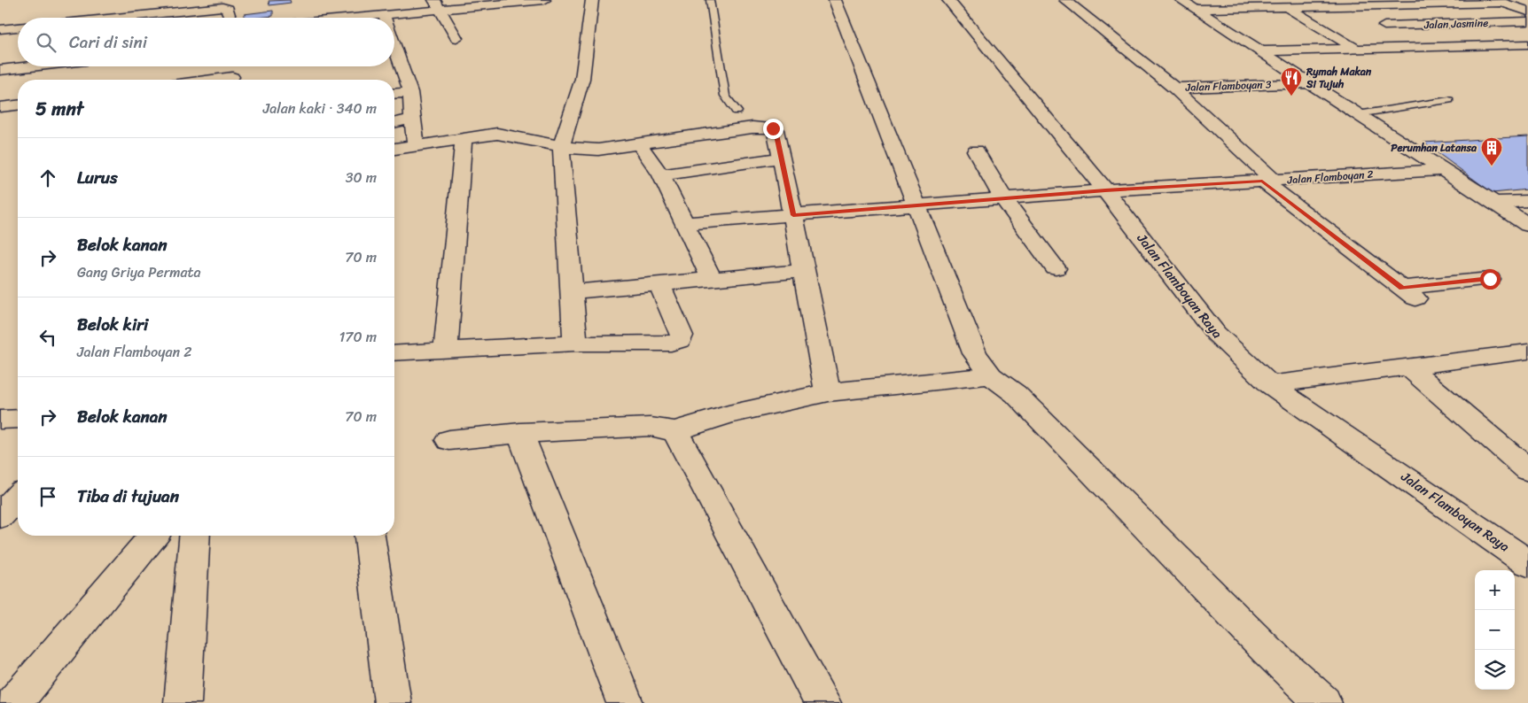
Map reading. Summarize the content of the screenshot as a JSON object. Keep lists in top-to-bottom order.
{
  "streets": {
    "street": [
      "Jalan Jasmine",
      "Jalan Flamboyan 3",
      "Jalan Flamboyan 2",
      "Jalan Flamboyan Raya"
    ]
  },
  "crossings": [
    ["Jalan Flamboyan 2", "Jalan Flamboyan Raya"]
  ],
  "places": {
    "restaurant": ["Rymah Makan Si Tujuh"],
    "building": ["Perumhan Latansa"]
  },
  "page": {
    "search": "Cari di sini",
    "heading": ["5 mnt", "Jalan kaki · 340 m"],
    "list": [
      ["Lurus", "30 m"],
      ["Belok kanan", "Gang Griya Permata", "70 m"],
      ["Belok kiri", "Jalan Flamboyan 2", "170 m"],
      ["Belok kanan", "70 m"],
      "Tiba di tujuan"
    ],
    "map_buttons": ["+", "−"]
  }
}
